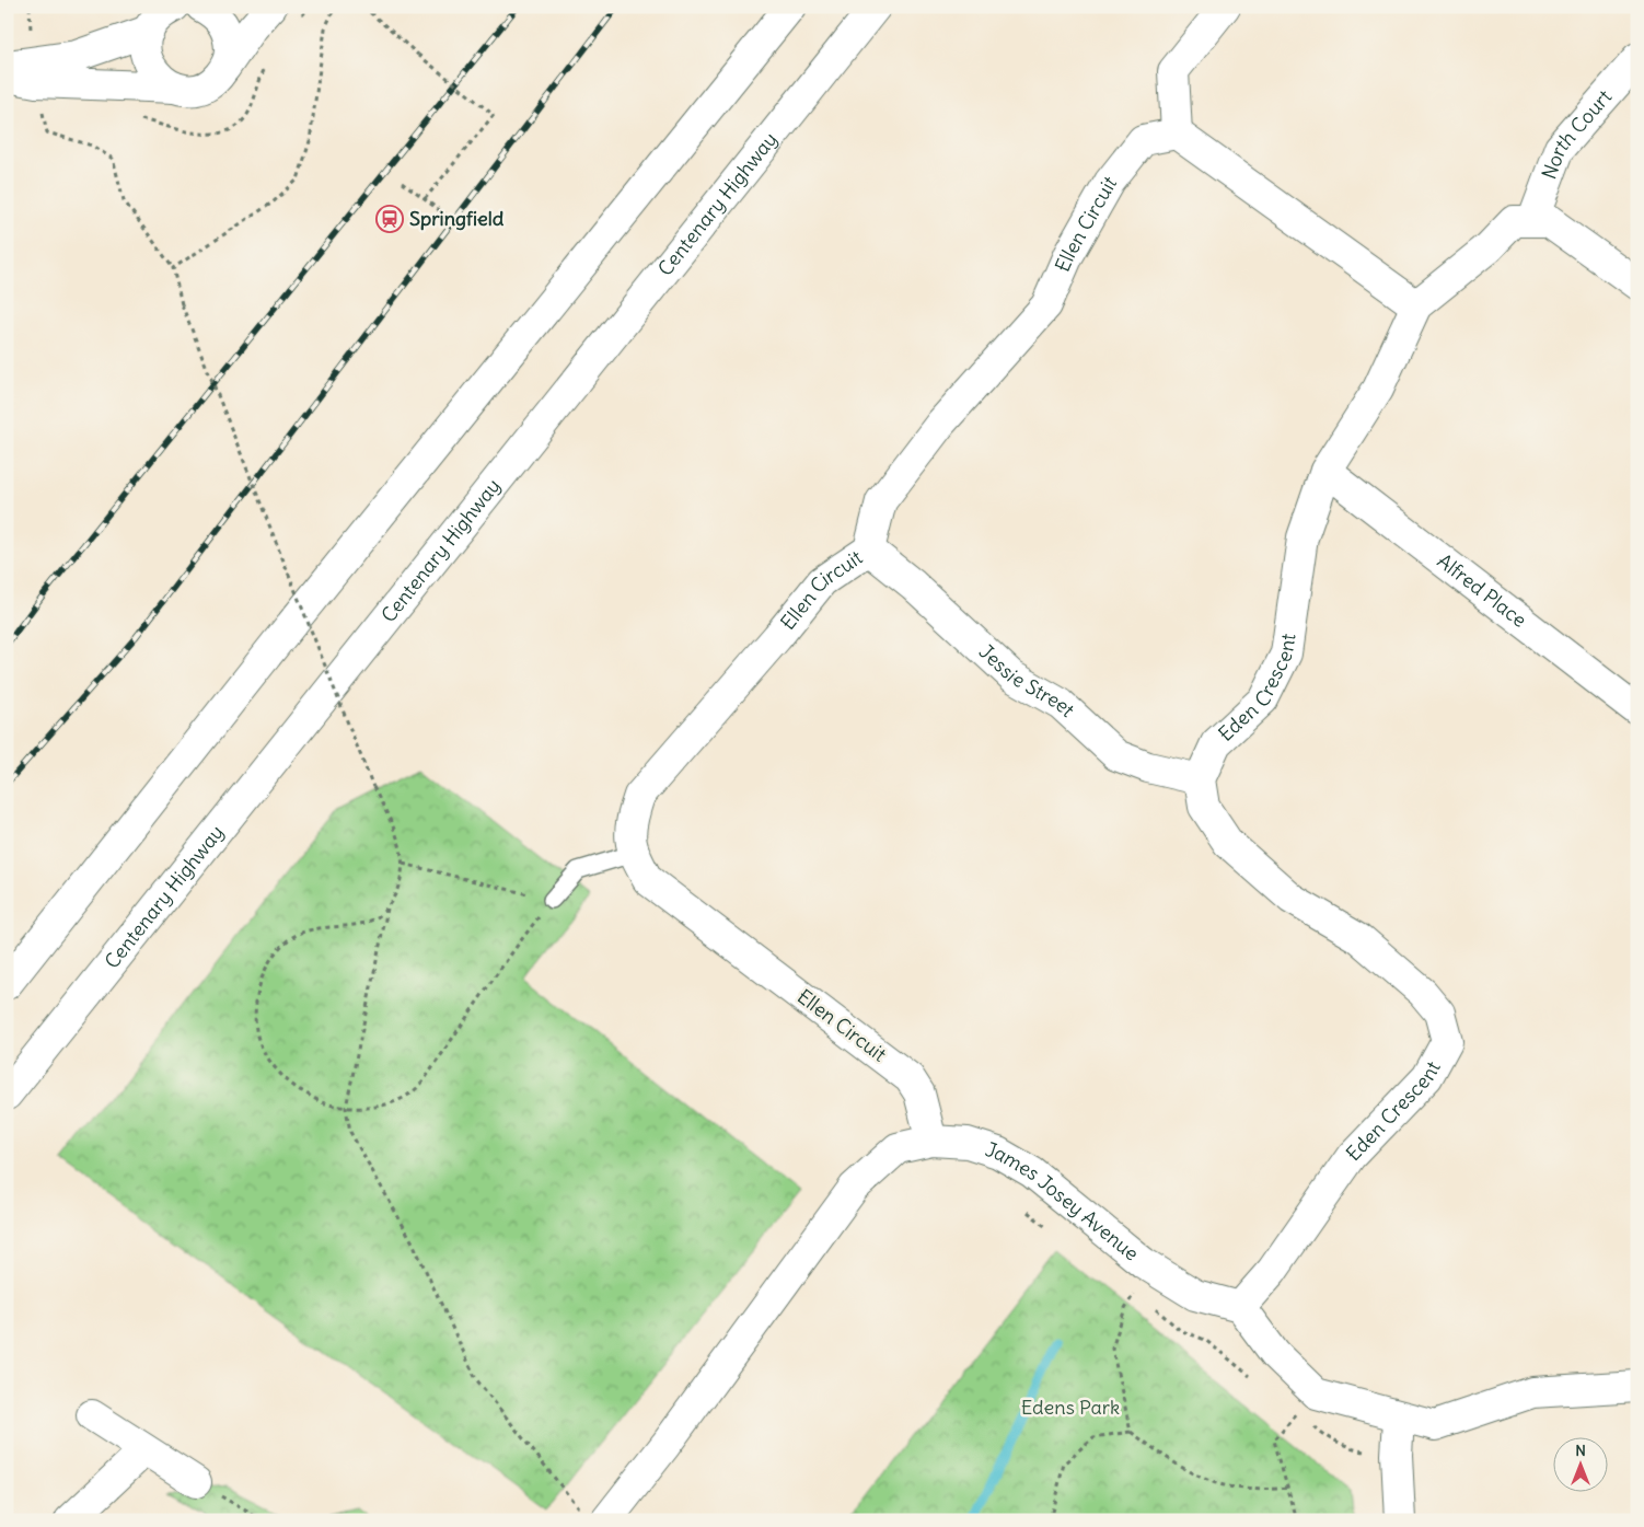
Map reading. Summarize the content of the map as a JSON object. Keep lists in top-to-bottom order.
{
  "streets": {
    "main road": [
      "North Court",
      "Centenary Highway",
      "Ellen Circuit",
      "Alfred Place",
      "Jessie Street",
      "Eden Crescent",
      "James Josey Avenue"
    ]
  },
  "crossings": [
    ["North Court", "Eden Crescent"],
    ["Ellen Circuit", "Jessie Street"],
    ["Ellen Circuit", "James Josey Avenue"],
    ["Alfred Place", "Eden Crescent"],
    ["Jessie Street", "Eden Crescent"],
    ["Eden Crescent", "James Josey Avenue"]
  ],
  "parks": ["Edens Park"],
  "places": {
    "station": ["Springfield"]
  },
  "north": "top"
}
